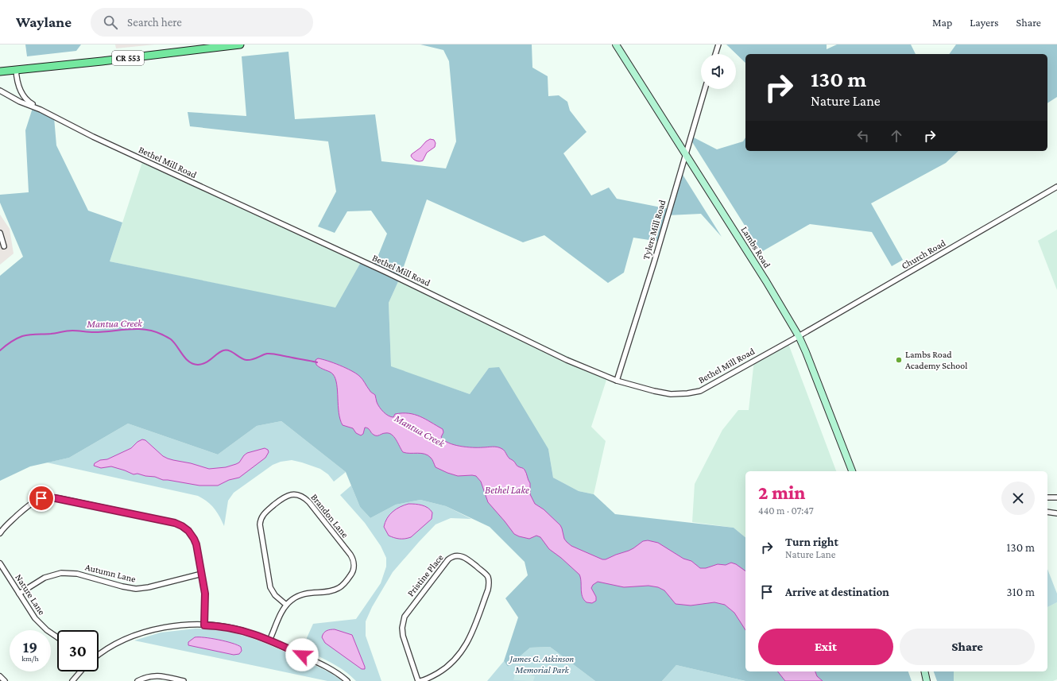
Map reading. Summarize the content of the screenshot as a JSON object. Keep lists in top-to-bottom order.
{
  "streets": {
    "main road": ["CR 553", "Lambs Road"],
    "street": [
      "Bethel Mill Road",
      "Tylers Mill Road",
      "Church Road",
      "Brandon Lane",
      "Autumn Lane",
      "Pristine Place",
      "Nature Lane"
    ]
  },
  "crossings": [
    ["Bethel Mill Road", "Tylers Mill Road"],
    ["Bethel Mill Road", "Lambs Road"],
    ["Bethel Mill Road", "Church Road"],
    ["Tylers Mill Road", "Lambs Road"],
    ["Lambs Road", "Church Road"],
    ["Autumn Lane", "Nature Lane"]
  ],
  "water": ["Mantua Creek", "Bethel Lake"],
  "parks": ["James G. Atkinson Memorial Park"],
  "places": ["Lambs Road Academy School"],
  "page": {
    "header": "Waylane",
    "search": "Search here",
    "nav": ["Map", "Layers", "Share"],
    "turn": ["130 m", "Nature Lane"],
    "heading": ["2 min", "440 m · 07:47"],
    "list": [
      {
        "name": "Turn right",
        "note": "Nature Lane",
        "value": "130 m"
      },
      {
        "name": "Arrive at destination",
        "value": "310 m"
      }
    ],
    "buttons": ["Exit", "Share"],
    "speed": "19 km/h",
    "limit": "30"
  }
}
